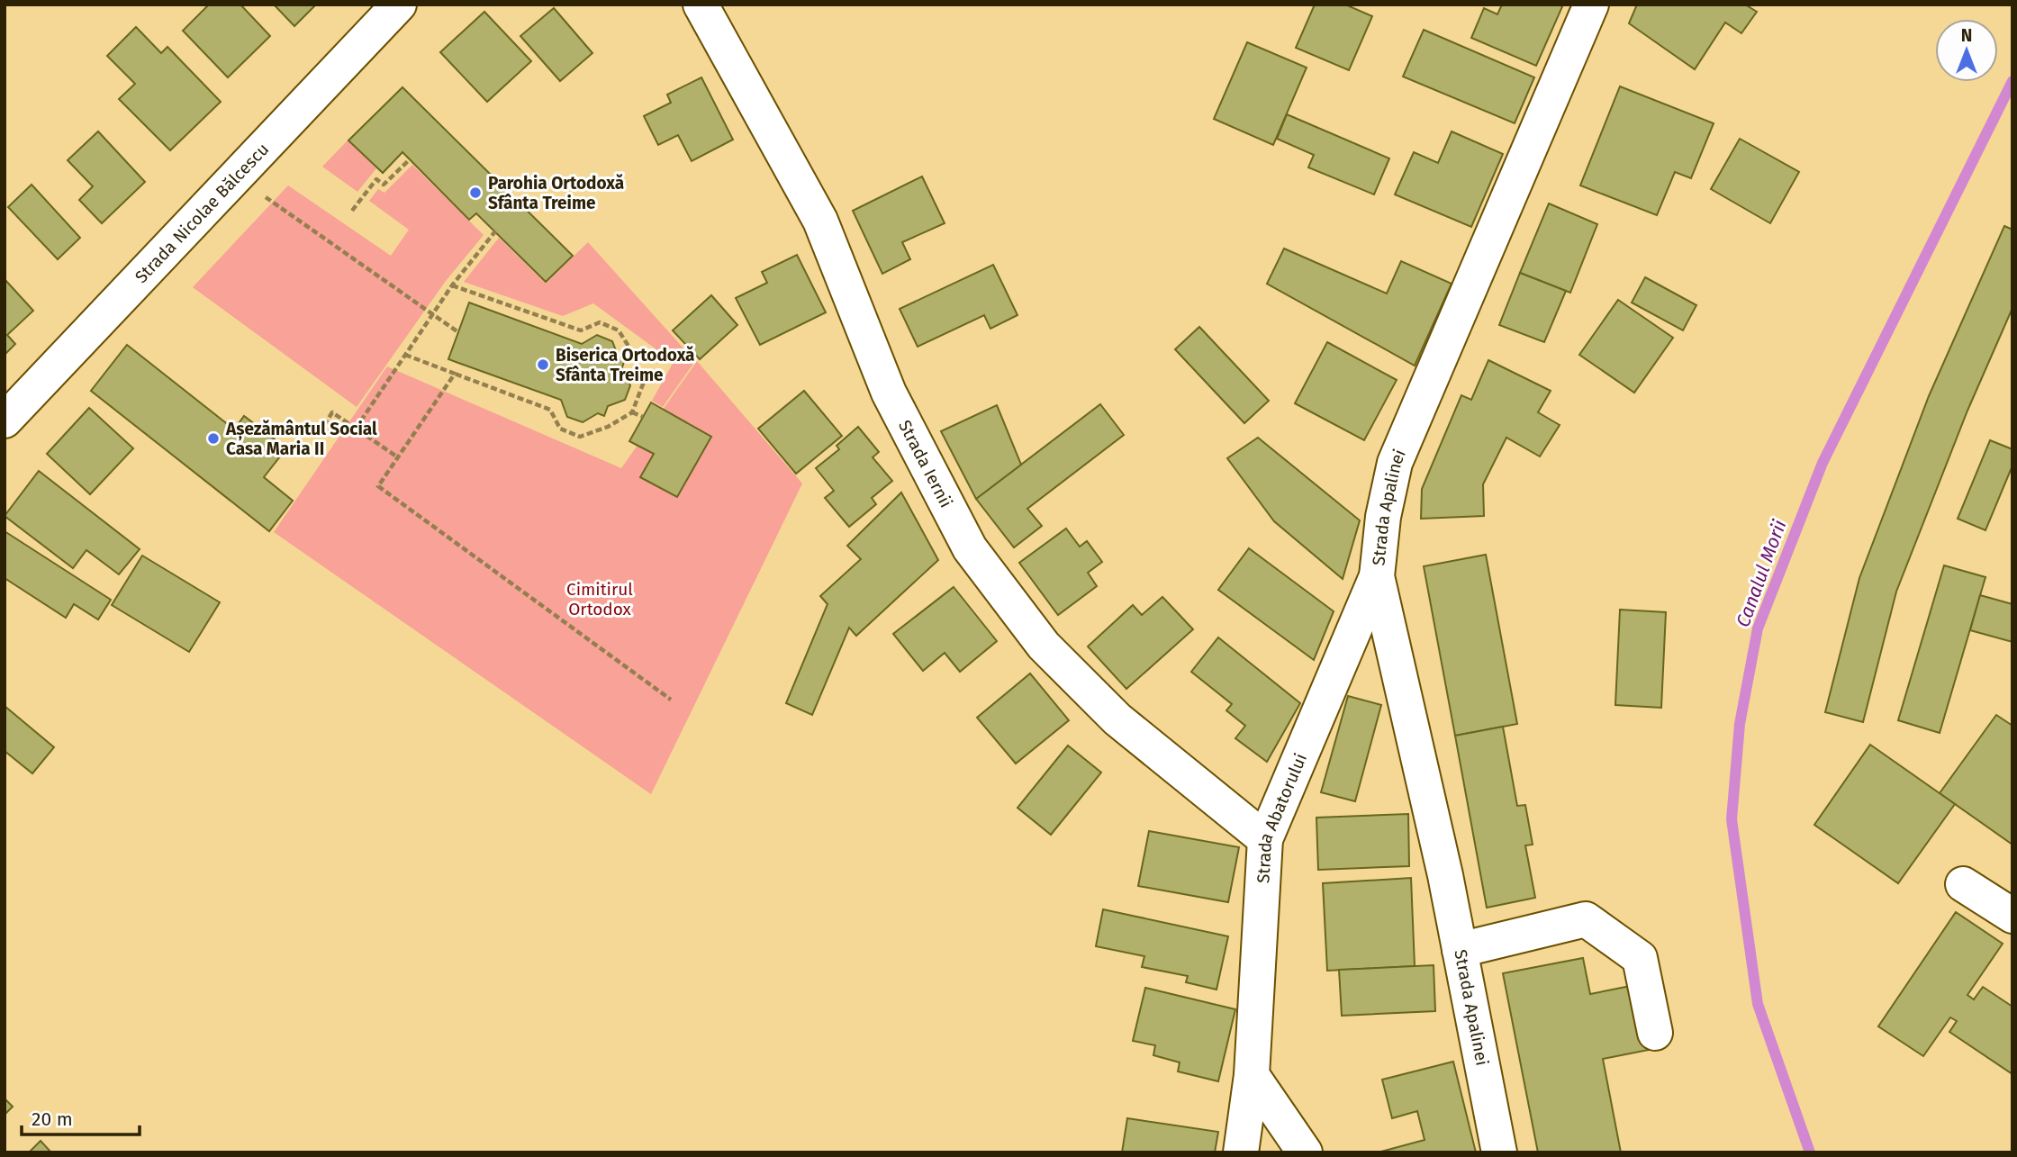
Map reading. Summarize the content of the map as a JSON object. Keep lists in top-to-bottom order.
{
  "streets": {
    "street": [
      "Strada Nicolae Bălcescu",
      "Strada Iernii",
      "Strada Apalinei",
      "Strada Abatorului"
    ]
  },
  "crossings": [
    ["Strada Iernii", "Strada Abatorului"],
    ["Strada Apalinei", "Strada Abatorului"]
  ],
  "water": ["Canalul Morii"],
  "parks": ["Cimitirul Ortodox"],
  "places": ["Parohia Ortodoxă Sfânta Treime", "Biserica Ortodoxă Sfânta Treime", "Așezământul Social Casa Maria II"],
  "scale_bar": "20 m",
  "north": "top"
}
